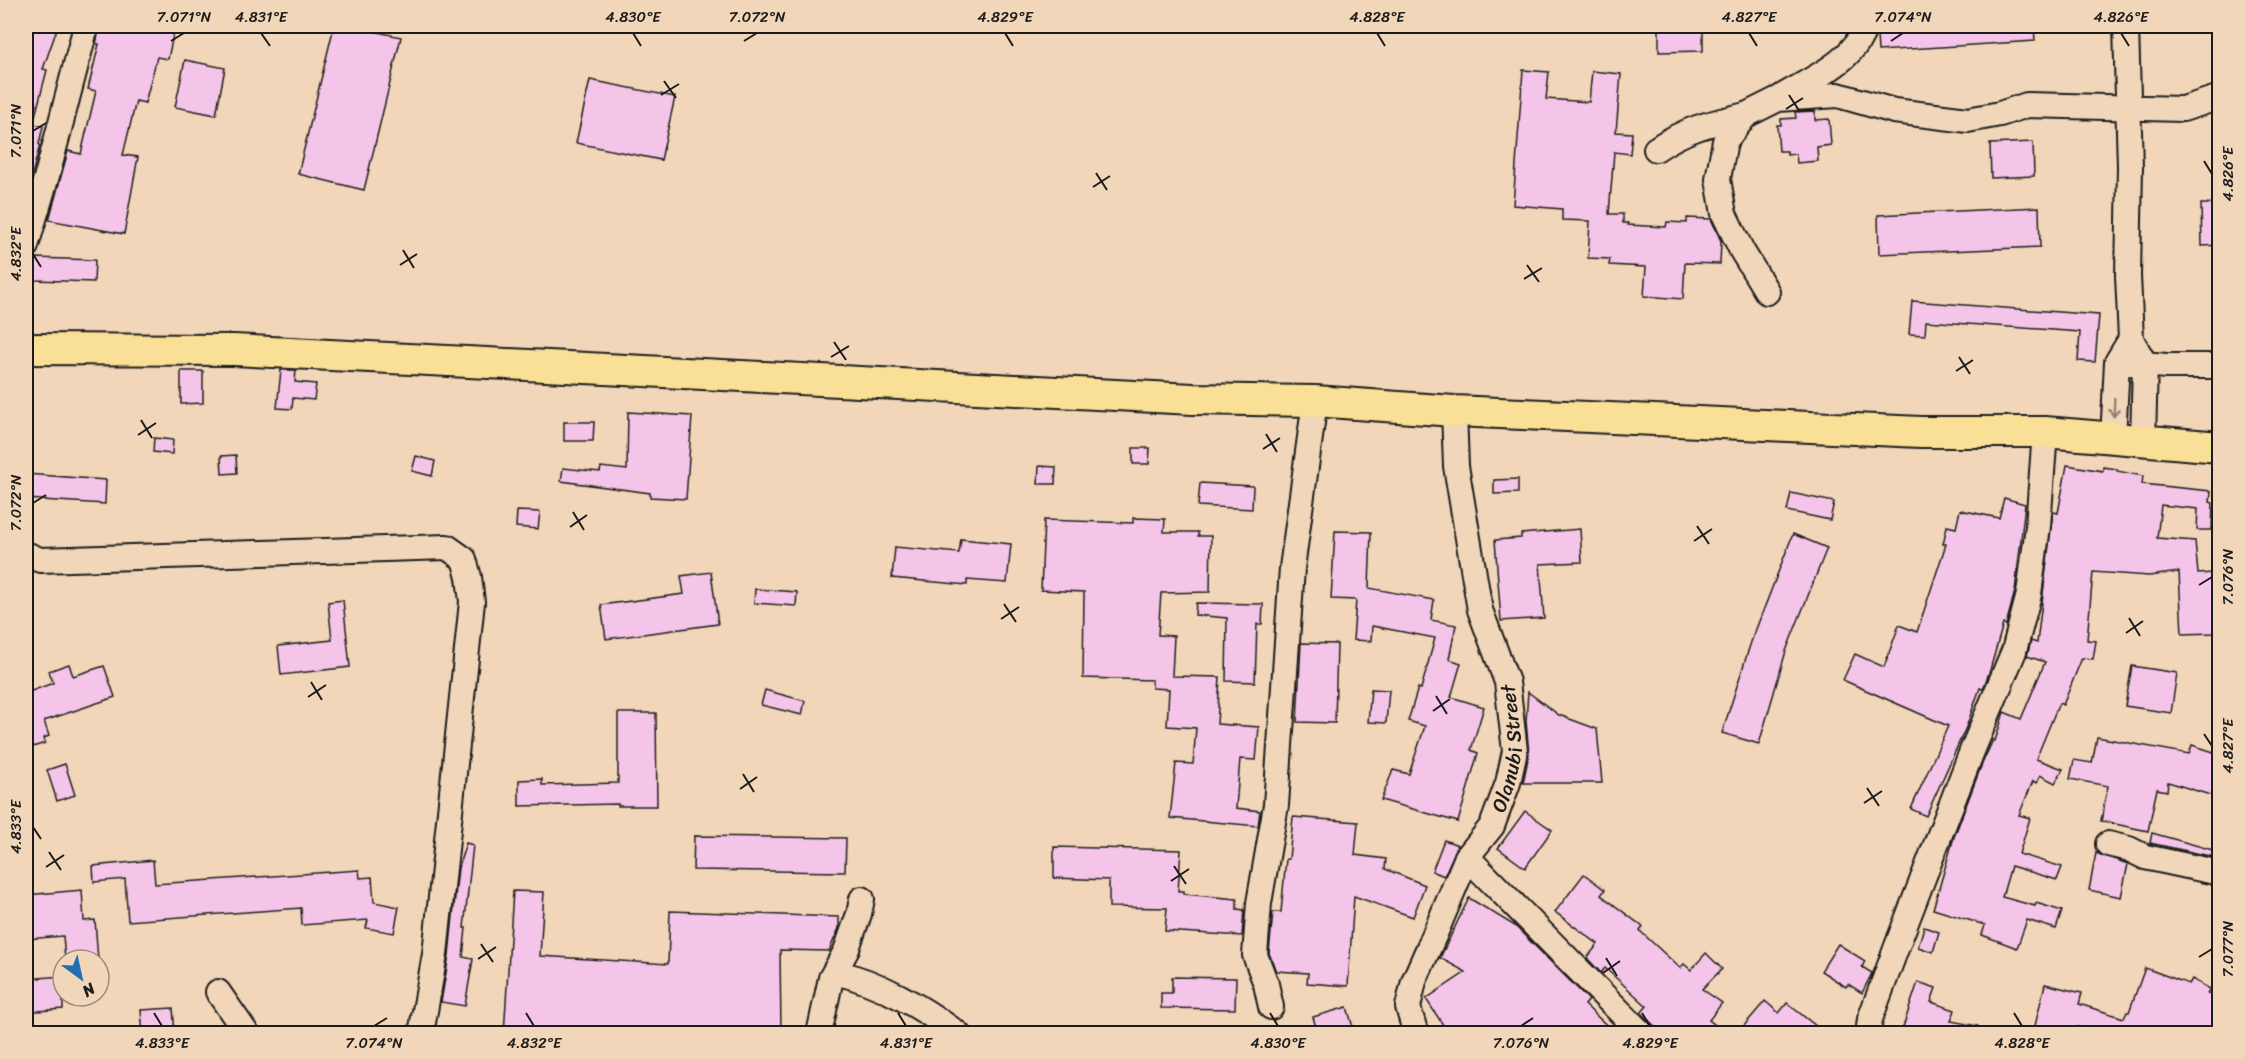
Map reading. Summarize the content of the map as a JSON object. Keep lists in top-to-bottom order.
{
  "streets": {
    "street": ["Olanubi Street"]
  },
  "north": "bottom right",
  "coordinates": [
    "7.071°N",
    "4.831°E",
    "4.830°E",
    "7.072°N",
    "4.829°E",
    "4.828°E",
    "4.827°E",
    "7.074°N",
    "4.826°E",
    "4.832°E",
    "7.076°N",
    "4.833°E",
    "7.077°N"
  ]
}
